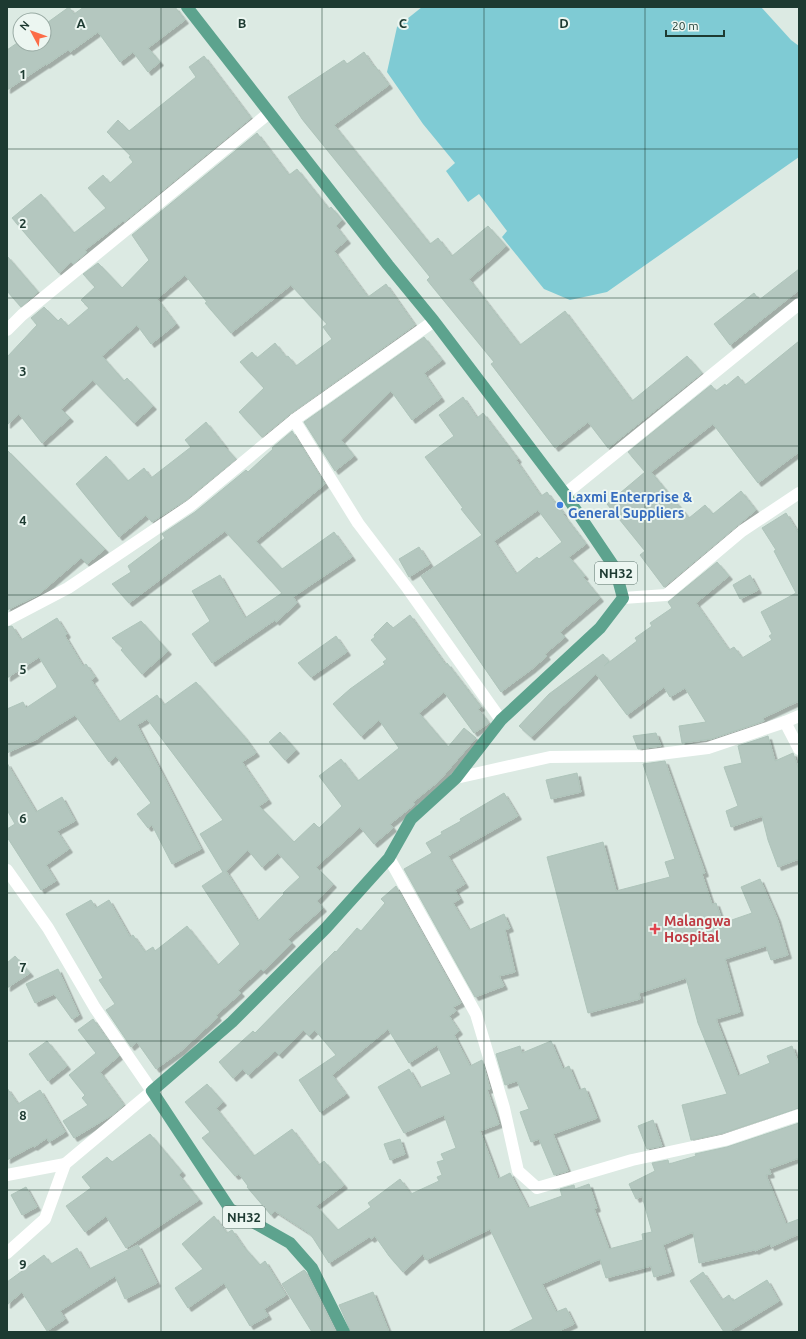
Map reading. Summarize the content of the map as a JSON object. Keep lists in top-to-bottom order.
{
  "streets": {
    "main road": ["NH32"]
  },
  "places": {
    "other": ["Laxmi Enterprise & General Suppliers"],
    "health": ["Malangwa Hospital"]
  },
  "scale_bar": "20 m",
  "north": "top left",
  "grid": {
    "columns": [
      "A",
      "B",
      "C",
      "D"
    ],
    "rows": [
      "1",
      "2",
      "3",
      "4",
      "5",
      "6",
      "7",
      "8",
      "9"
    ]
  }
}
